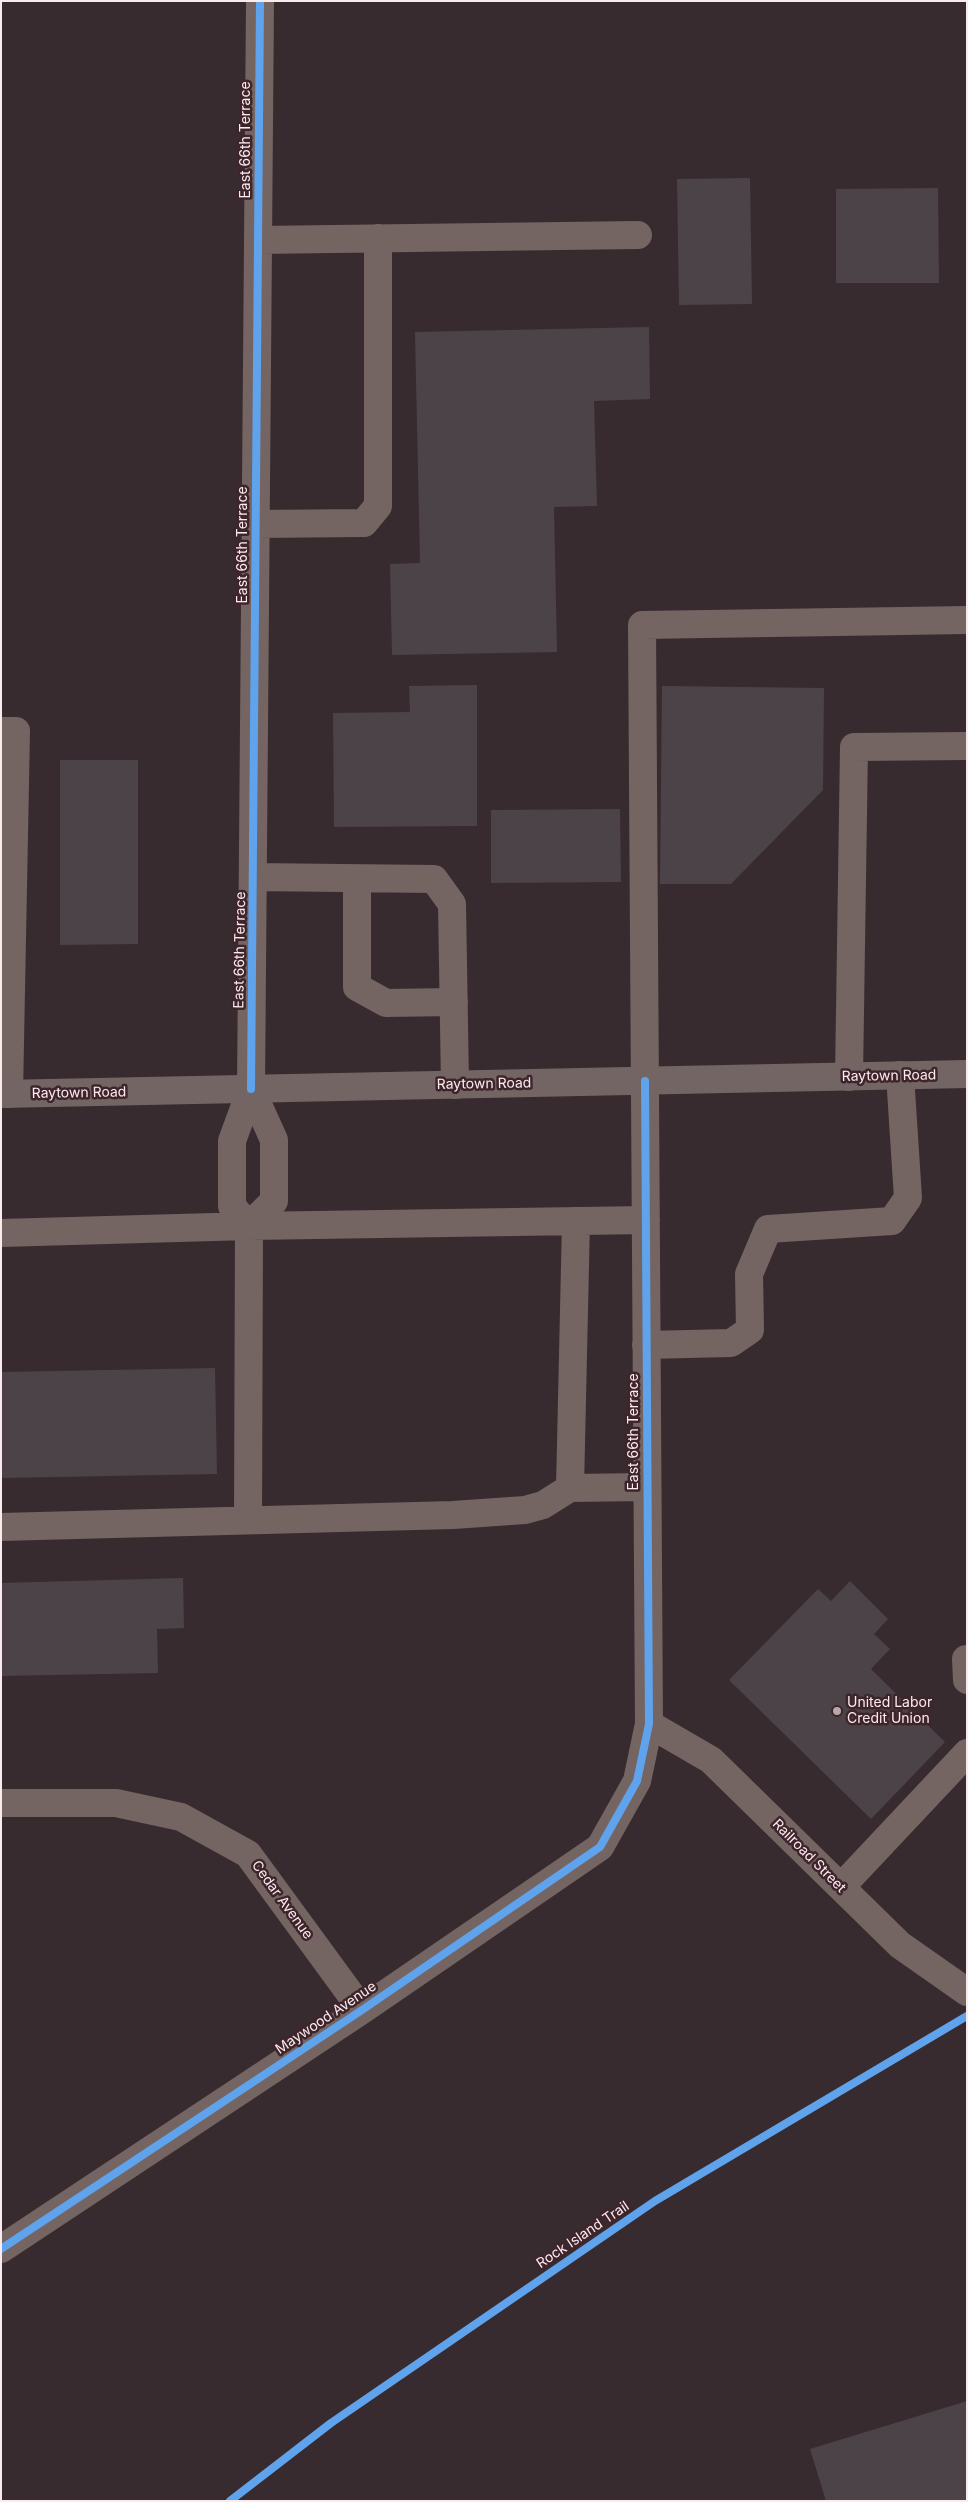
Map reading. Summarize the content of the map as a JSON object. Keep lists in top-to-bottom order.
{
  "streets": {
    "main road": ["Raytown Road"],
    "street": [
      "East 66th Terrace",
      "Railroad Street",
      "Cedar Avenue",
      "Maywood Avenue"
    ],
    "cycle path": ["Rock Island Trail"]
  },
  "crossings": [
    ["East 66th Terrace", "Raytown Road"],
    ["East 66th Terrace", "Railroad Street"],
    ["East 66th Terrace", "Maywood Avenue"],
    ["Cedar Avenue", "Maywood Avenue"]
  ],
  "places": ["United Labor Credit Union"]
}
